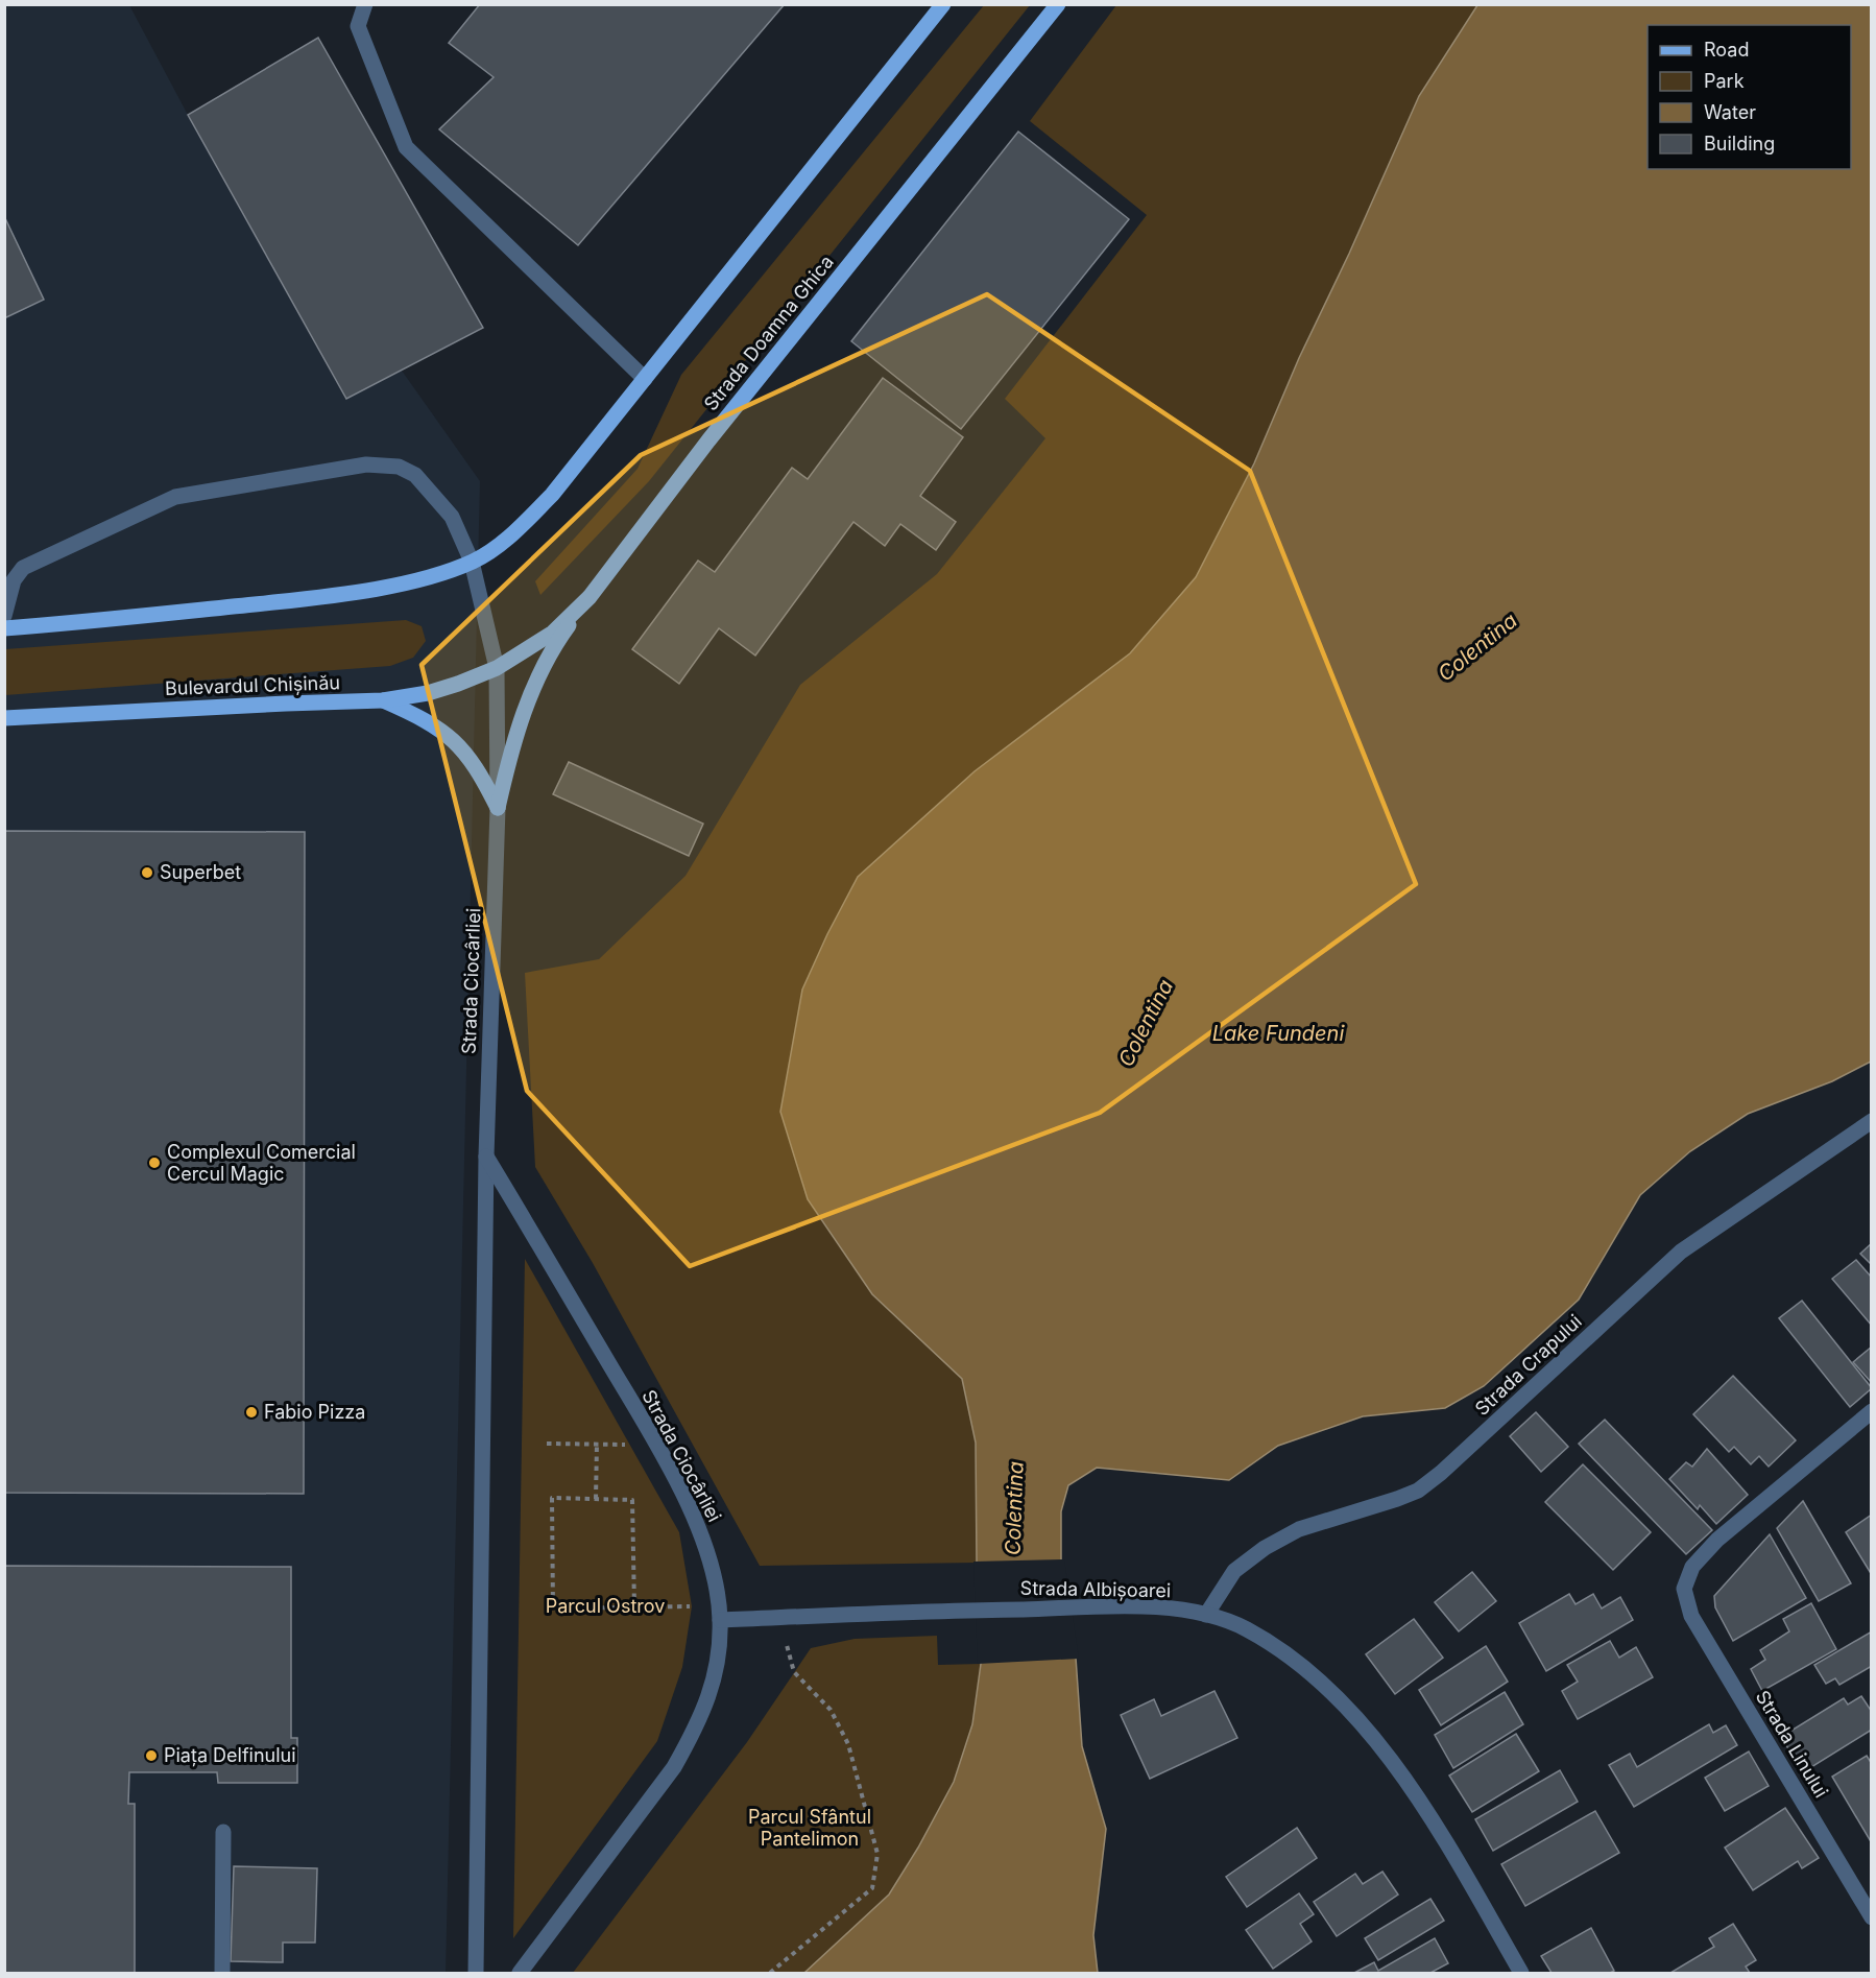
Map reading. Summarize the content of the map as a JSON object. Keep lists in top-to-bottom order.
{
  "streets": {
    "main road": ["Strada Doamna Ghica", "Bulevardul Chișinău"],
    "street": [
      "Strada Ciocârliei",
      "Strada Crapului",
      "Strada Albișoarei",
      "Strada Linului"
    ]
  },
  "crossings": [
    ["Strada Doamna Ghica", "Bulevardul Chișinău"],
    ["Strada Doamna Ghica", "Strada Ciocârliei"],
    ["Bulevardul Chișinău", "Strada Ciocârliei"],
    ["Strada Ciocârliei", "Strada Albișoarei"],
    ["Strada Crapului", "Strada Albișoarei"]
  ],
  "water": ["Colentina", "Lake Fundeni"],
  "parks": ["Parcul Ostrov", "Parcul Sfântul Pantelimon"],
  "places": [
    "Superbet",
    "Complexul Comercial Cercul Magic",
    "Fabio Pizza",
    "Piața Delfinului"
  ],
  "legend": [
    "Road",
    "Park",
    "Water",
    "Building"
  ]
}
